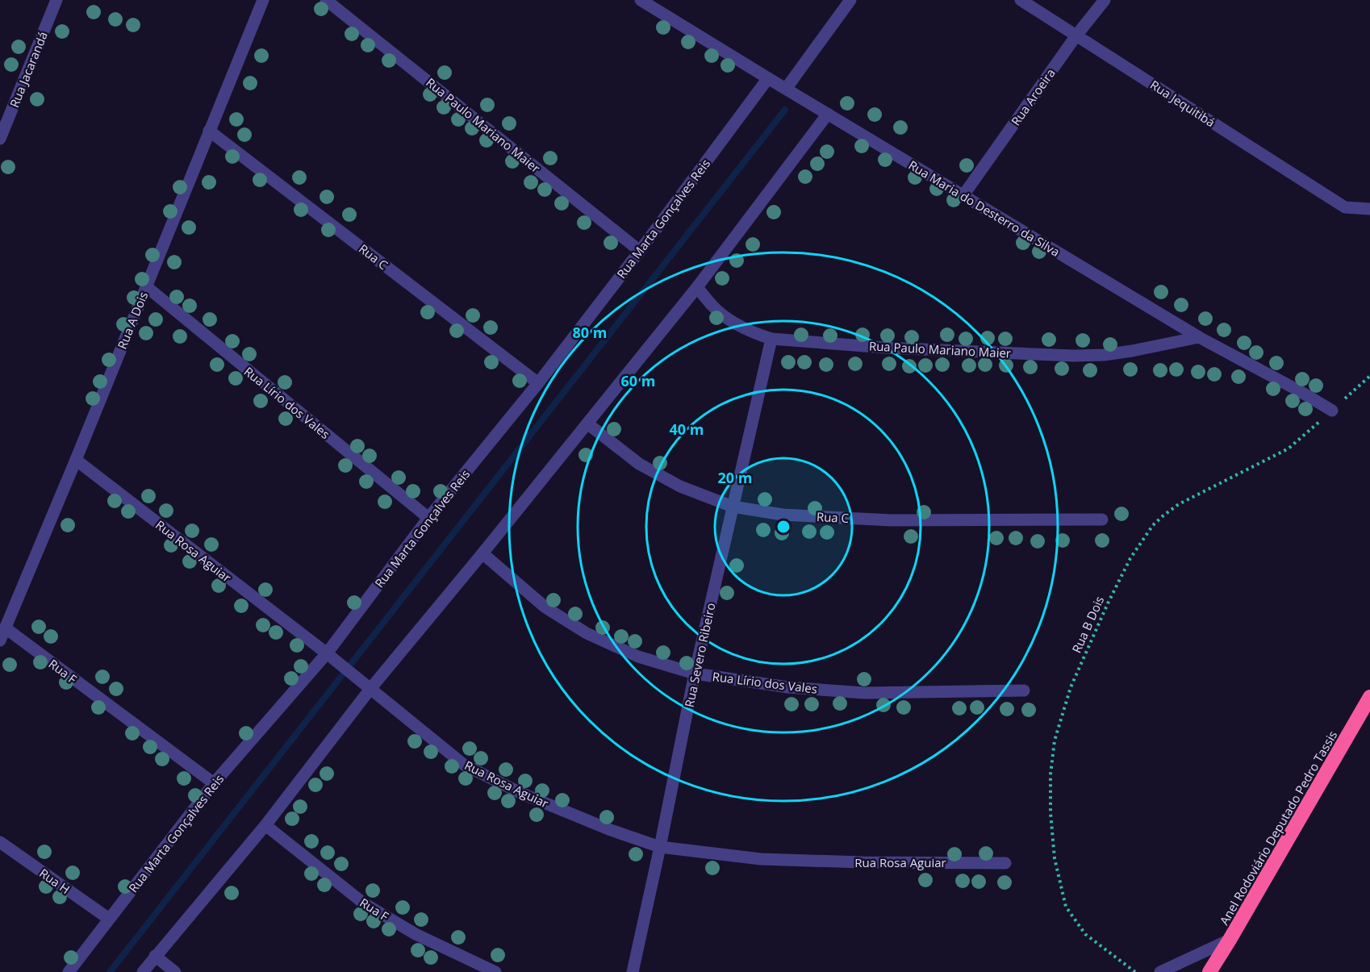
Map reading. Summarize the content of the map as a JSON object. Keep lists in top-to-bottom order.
{
  "streets": {
    "highway": ["Anel Rodoviário Deputado Pedro Tassis"],
    "street": [
      "Rua Jacarandá",
      "Rua Aroeira",
      "Rua Jequitibá",
      "Rua Paulo Mariano Maier",
      "Rua Maria do Desterro da Silva",
      "Rua Marta Gonçalves Reis",
      "Rua C",
      "Rua A Dois",
      "Rua Lírio dos Vales",
      "Rua Rosa Aguiar",
      "Rua Severo Ribeiro",
      "Rua F",
      "Rua H"
    ],
    "path": ["Rua B Dois"]
  },
  "crossings": [
    ["Rua Aroeira", "Rua Jequitibá"],
    ["Rua Aroeira", "Rua Maria do Desterro da Silva"],
    ["Rua Paulo Mariano Maier", "Rua Maria do Desterro da Silva"],
    ["Rua Paulo Mariano Maier", "Rua Marta Gonçalves Reis"],
    ["Rua Paulo Mariano Maier", "Rua Severo Ribeiro"],
    ["Rua Maria do Desterro da Silva", "Rua Marta Gonçalves Reis"],
    ["Rua Maria do Desterro da Silva", "Rua B Dois"],
    ["Rua Marta Gonçalves Reis", "Rua C"],
    ["Rua Marta Gonçalves Reis", "Rua Lírio dos Vales"],
    ["Rua Marta Gonçalves Reis", "Rua Rosa Aguiar"],
    ["Rua Marta Gonçalves Reis", "Rua F"],
    ["Rua Marta Gonçalves Reis", "Rua H"],
    ["Rua C", "Rua A Dois"],
    ["Rua C", "Rua Severo Ribeiro"],
    ["Rua A Dois", "Rua Lírio dos Vales"],
    ["Rua A Dois", "Rua Rosa Aguiar"],
    ["Rua A Dois", "Rua F"],
    ["Rua Lírio dos Vales", "Rua Severo Ribeiro"],
    ["Rua Rosa Aguiar", "Rua Severo Ribeiro"]
  ],
  "rings": [
    "80 m",
    "60 m",
    "40 m",
    "20 m"
  ]
}
